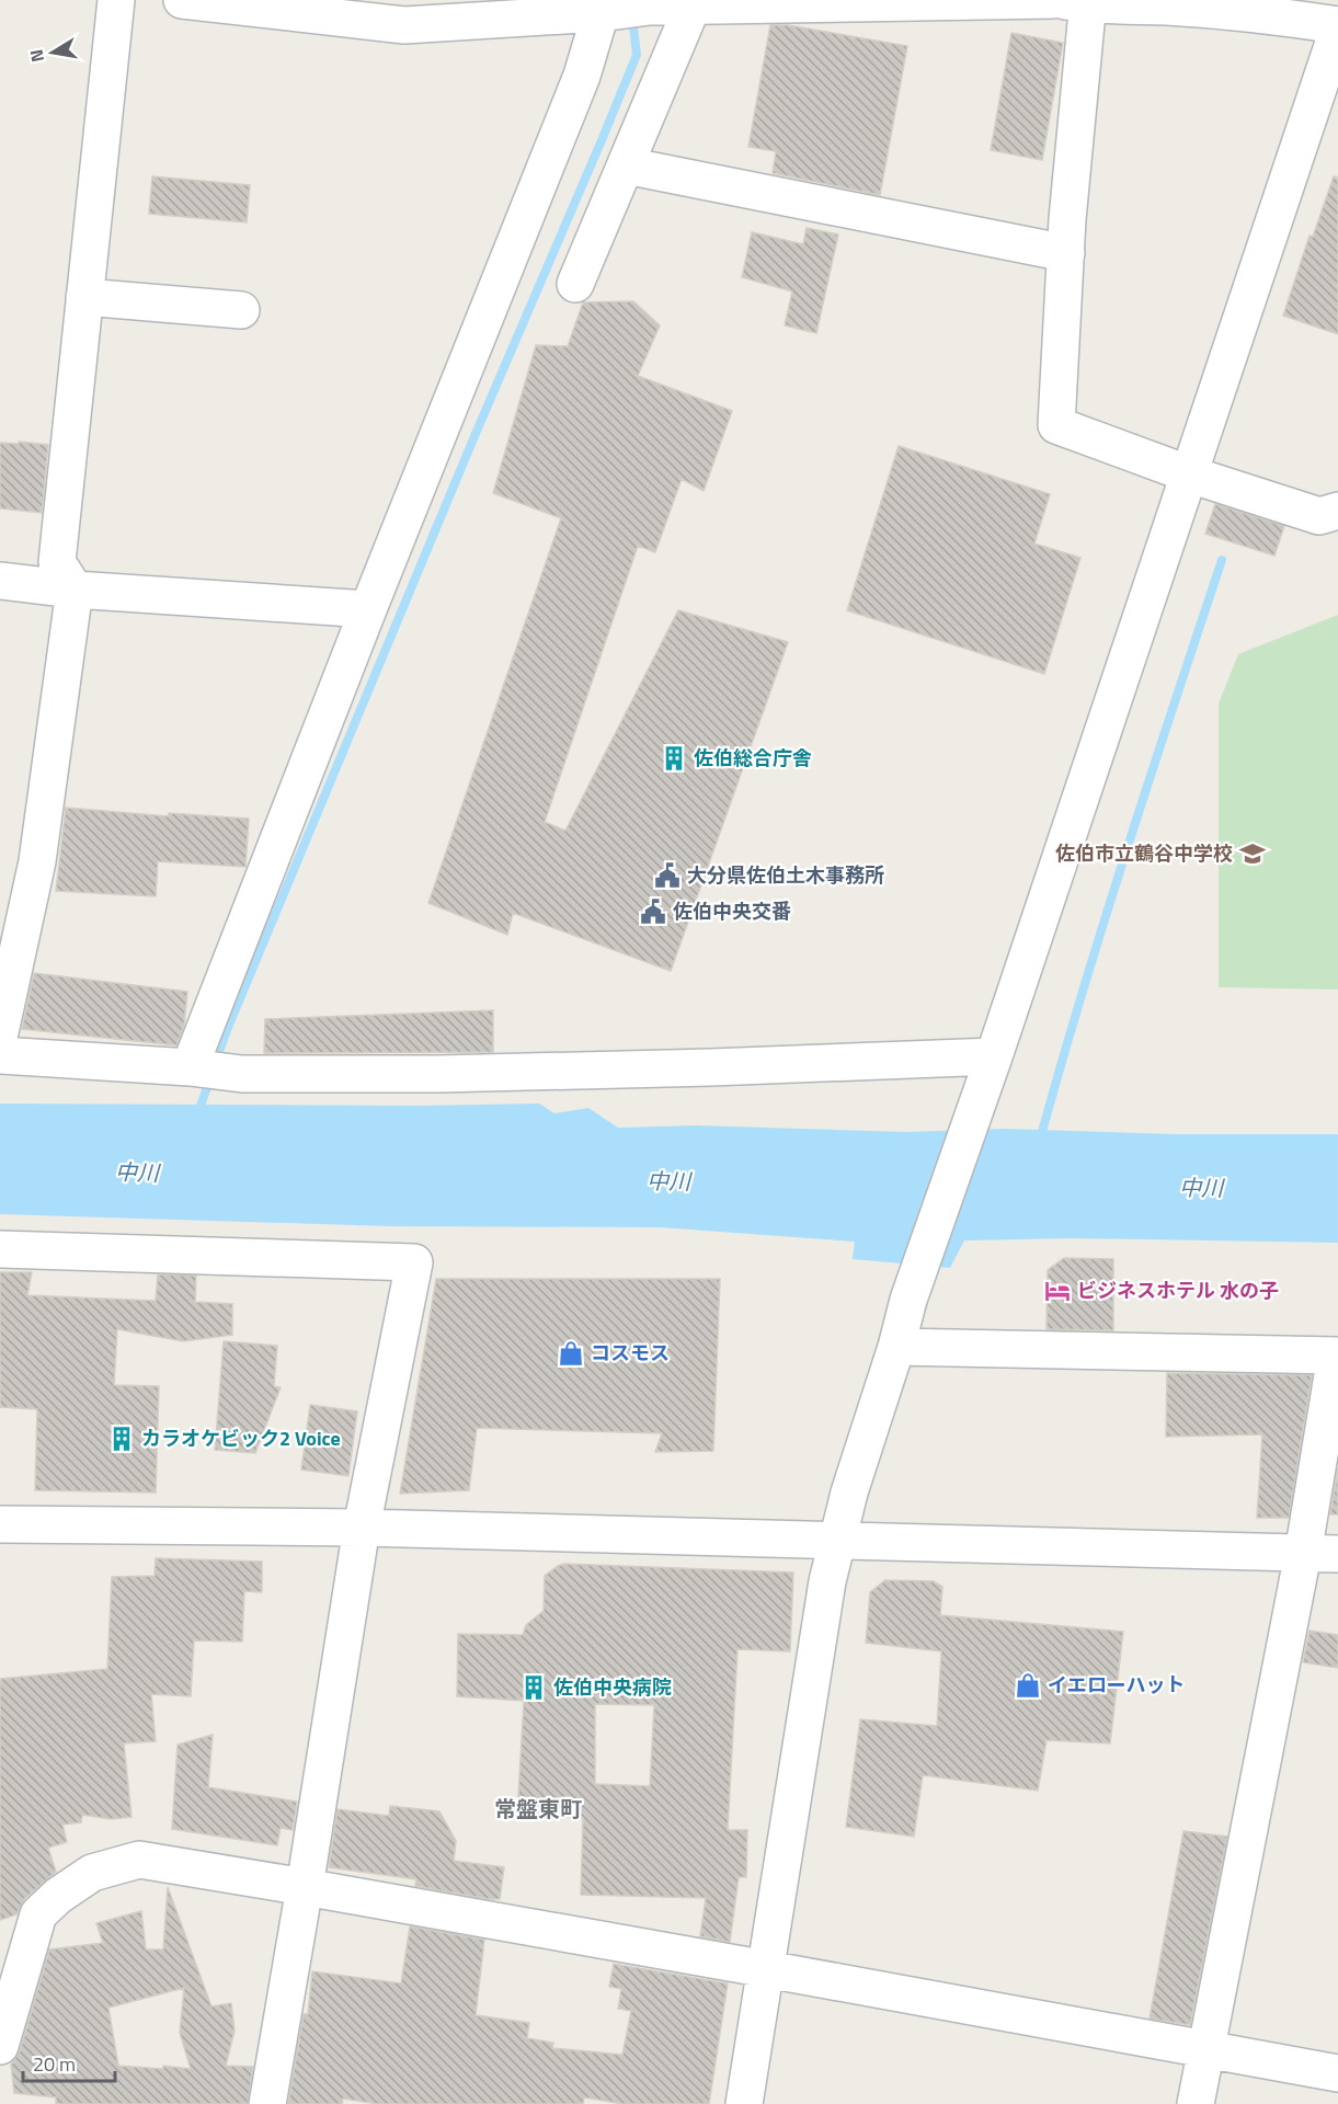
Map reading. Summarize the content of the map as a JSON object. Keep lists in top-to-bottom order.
{
  "districts": ["常盤東町"],
  "water": ["中川"],
  "places": {
    "building": ["佐伯総合庁舎", "カラオケビック2 Voice", "佐伯中央病院"],
    "school or university": ["佐伯市立鶴谷中学校"],
    "public building": ["大分県佐伯土木事務所", "佐伯中央交番"],
    "hotel": ["ビジネスホテル 水の子"],
    "shop": ["コスモス", "イエローハット"]
  },
  "scale_bar": "20 m",
  "north": "left"
}
